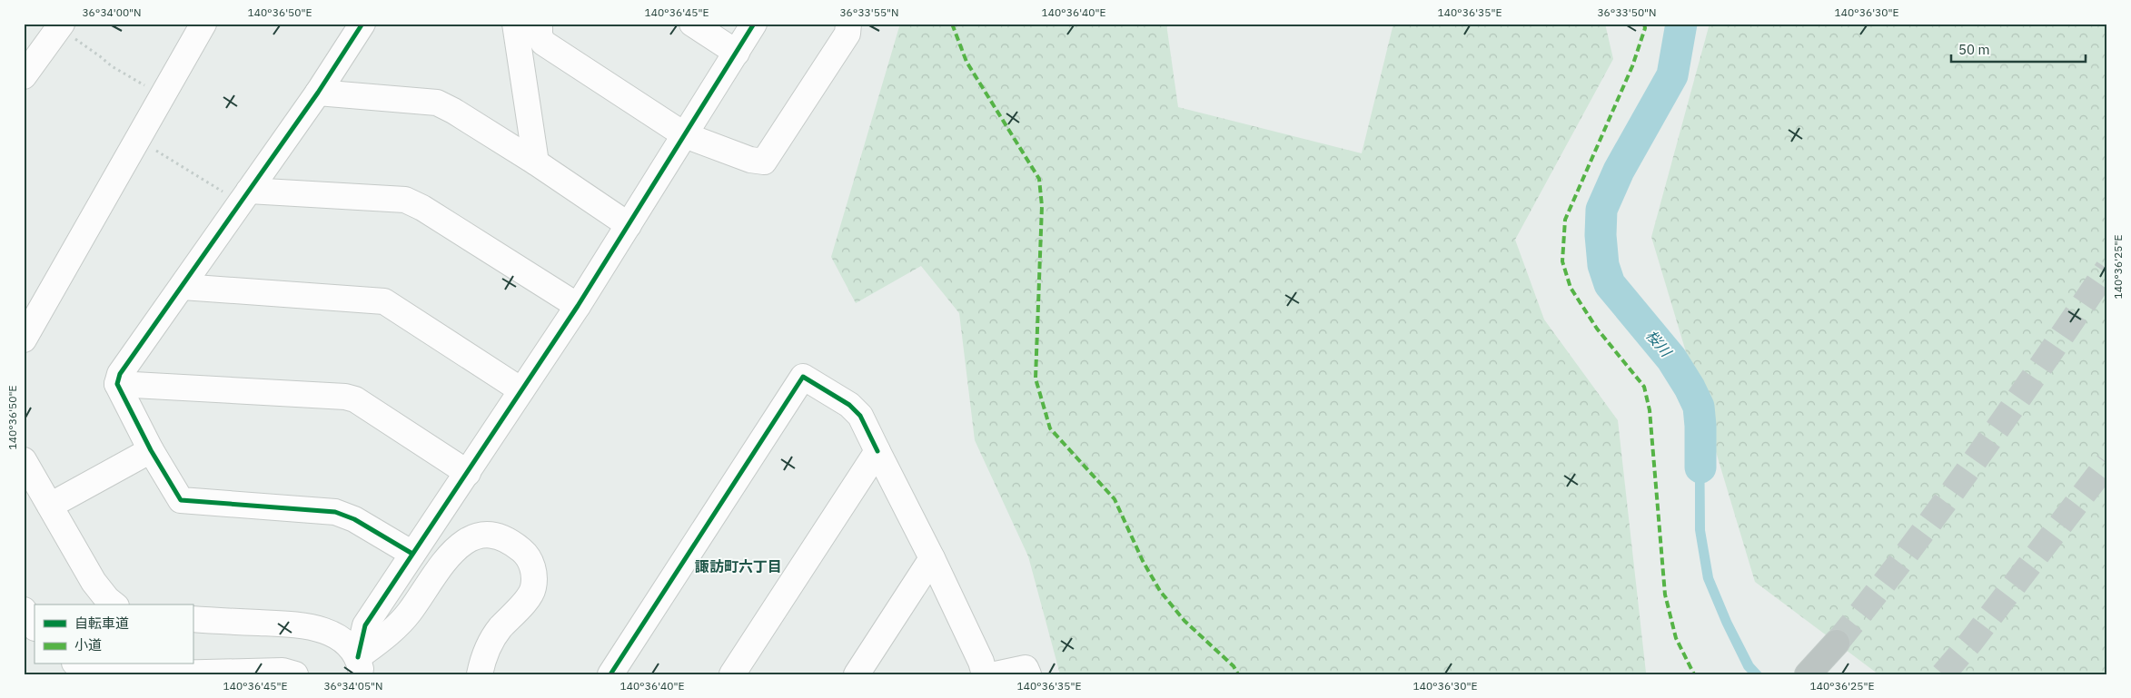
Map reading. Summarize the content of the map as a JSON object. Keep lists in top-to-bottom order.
{
  "districts": ["諏訪町六丁目"],
  "water": ["桜川"],
  "legend": ["自転車道", "小道"],
  "scale_bar": "50 m",
  "coordinates": [
    "36°34'00\"N",
    "140°36'50\"E",
    "140°36'45\"E",
    "36°33'55\"N",
    "140°36'40\"E",
    "140°36'35\"E",
    "36°33'50\"N",
    "140°36'30\"E",
    "140°36'25\"E",
    "36°34'05\"N"
  ]
}
